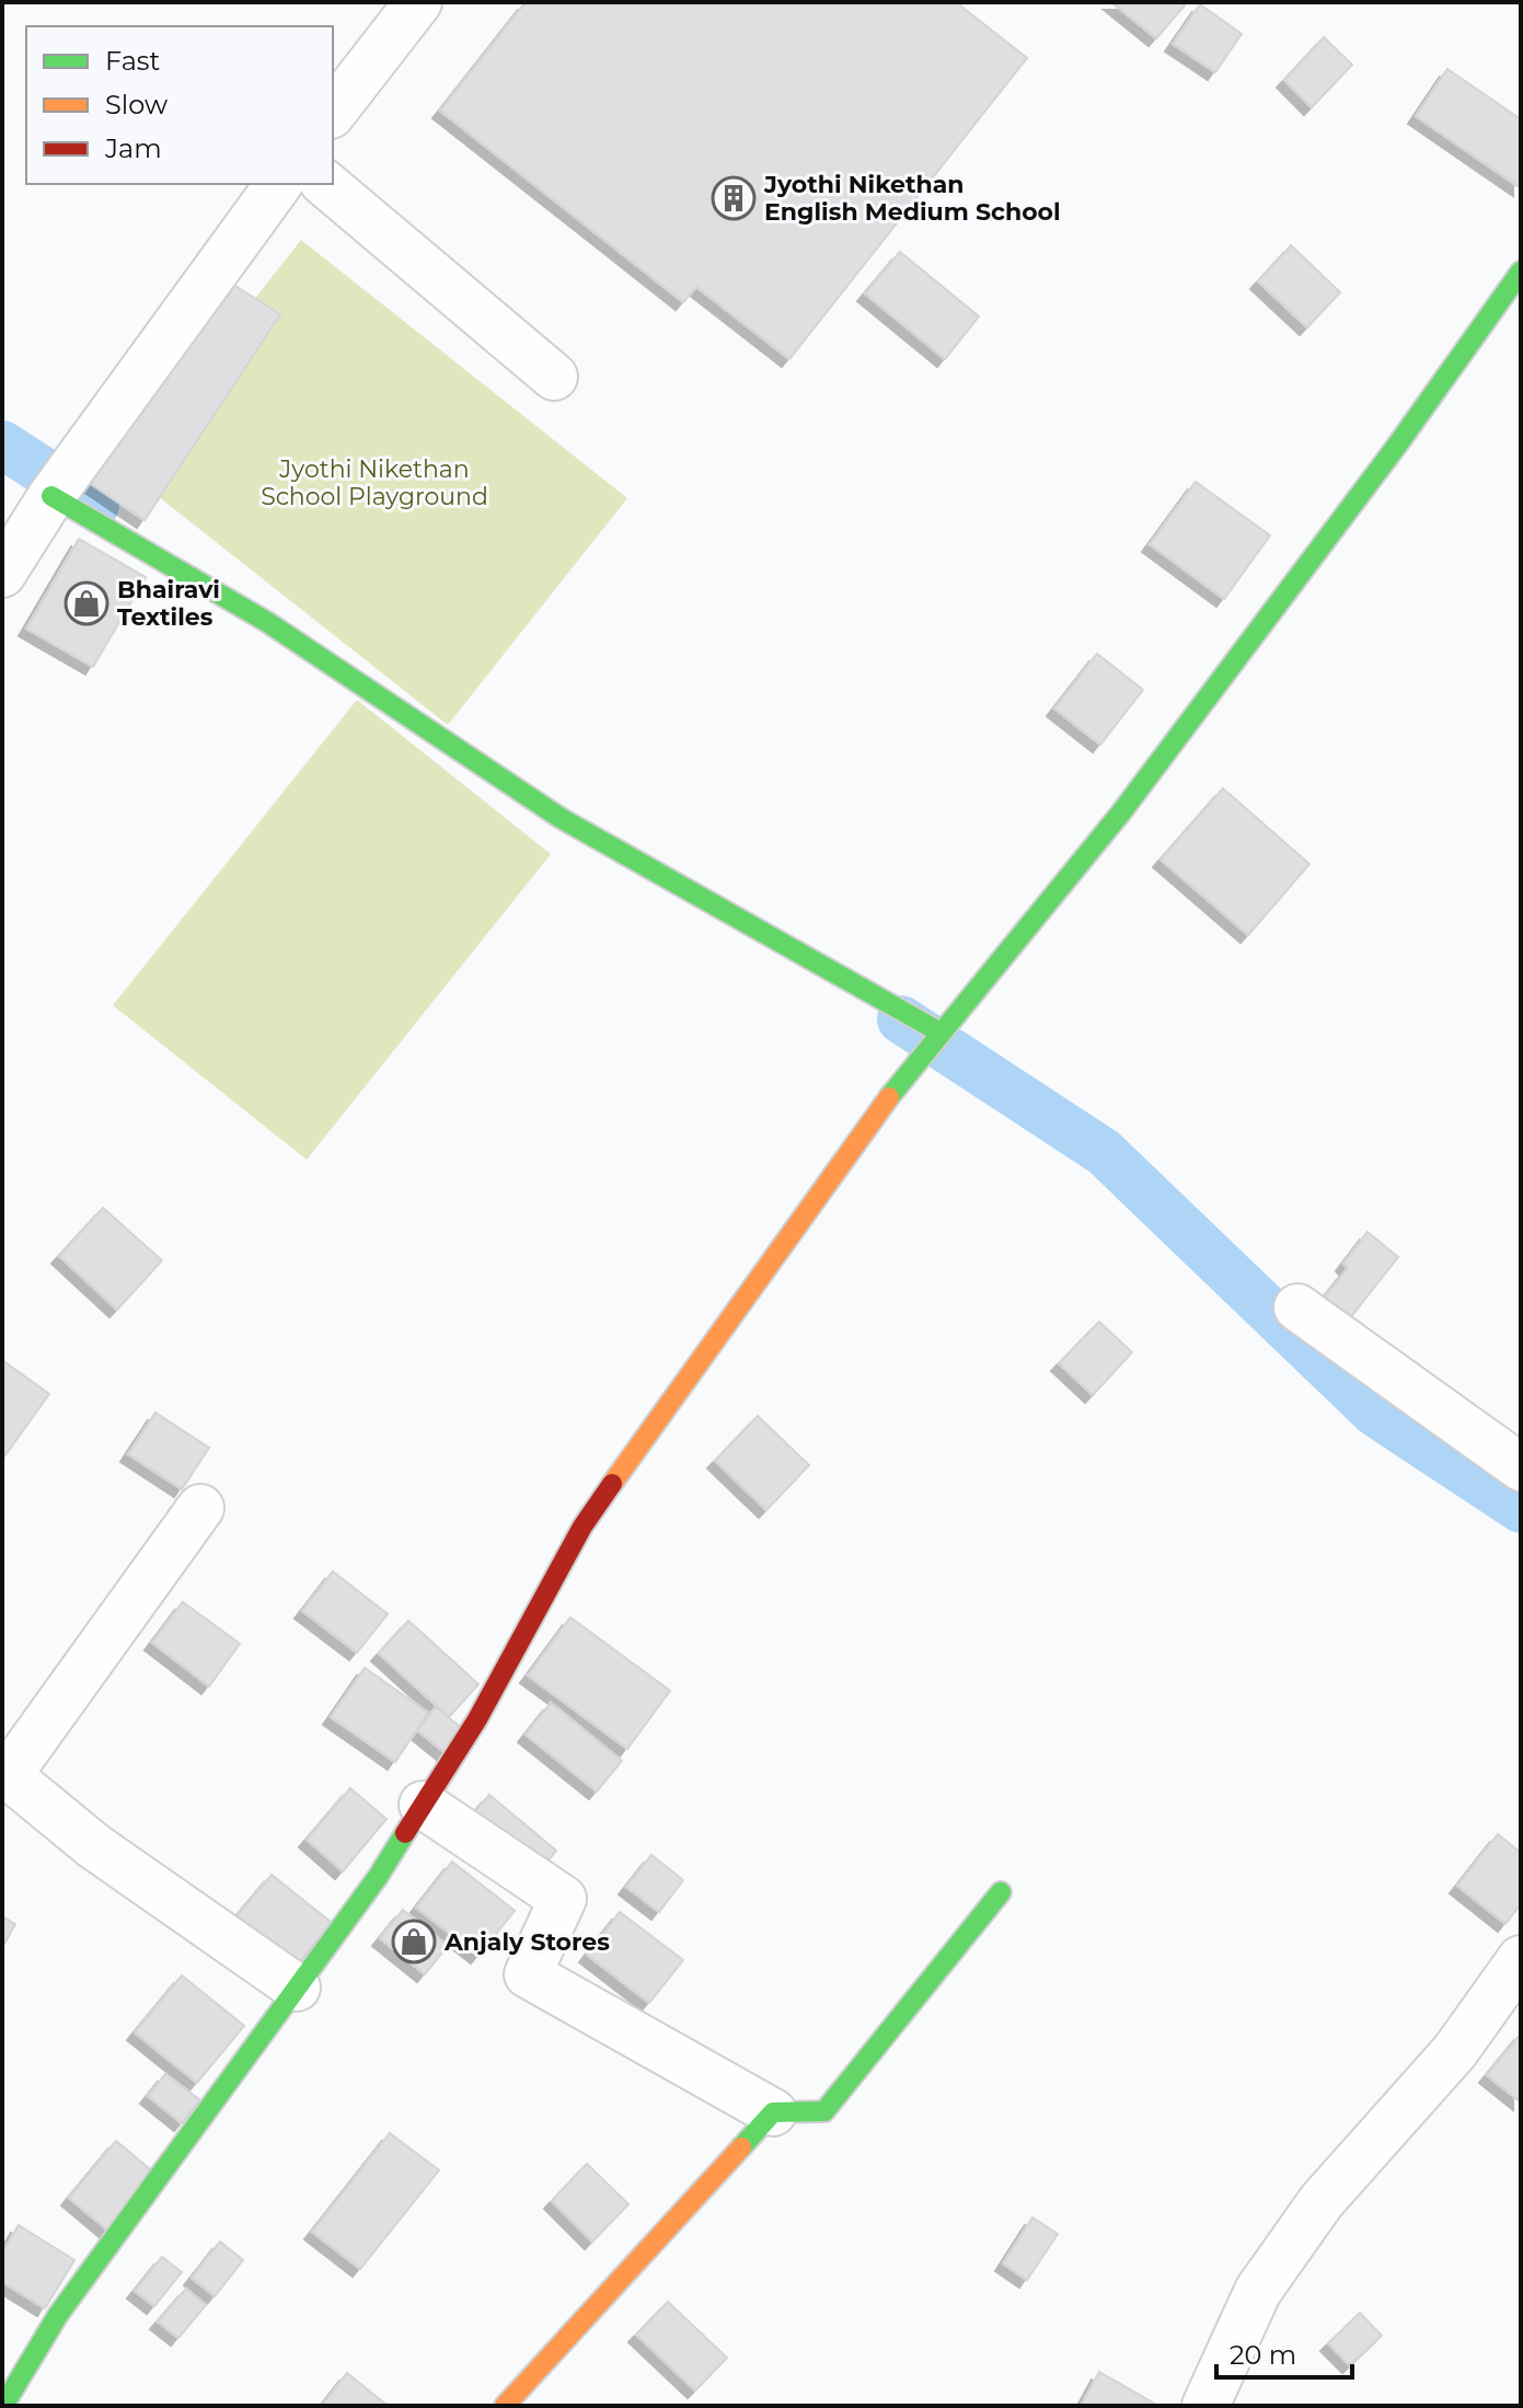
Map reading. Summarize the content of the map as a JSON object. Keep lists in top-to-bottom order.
{
  "parks": ["Jyothi Nikethan School Playground"],
  "places": {
    "building": ["Jyothi Nikethan English Medium School"],
    "shop": ["Bhairavi Textiles", "Anjaly Stores"]
  },
  "legend": ["Fast", "Slow", "Jam"],
  "scale_bar": "20 m"
}
